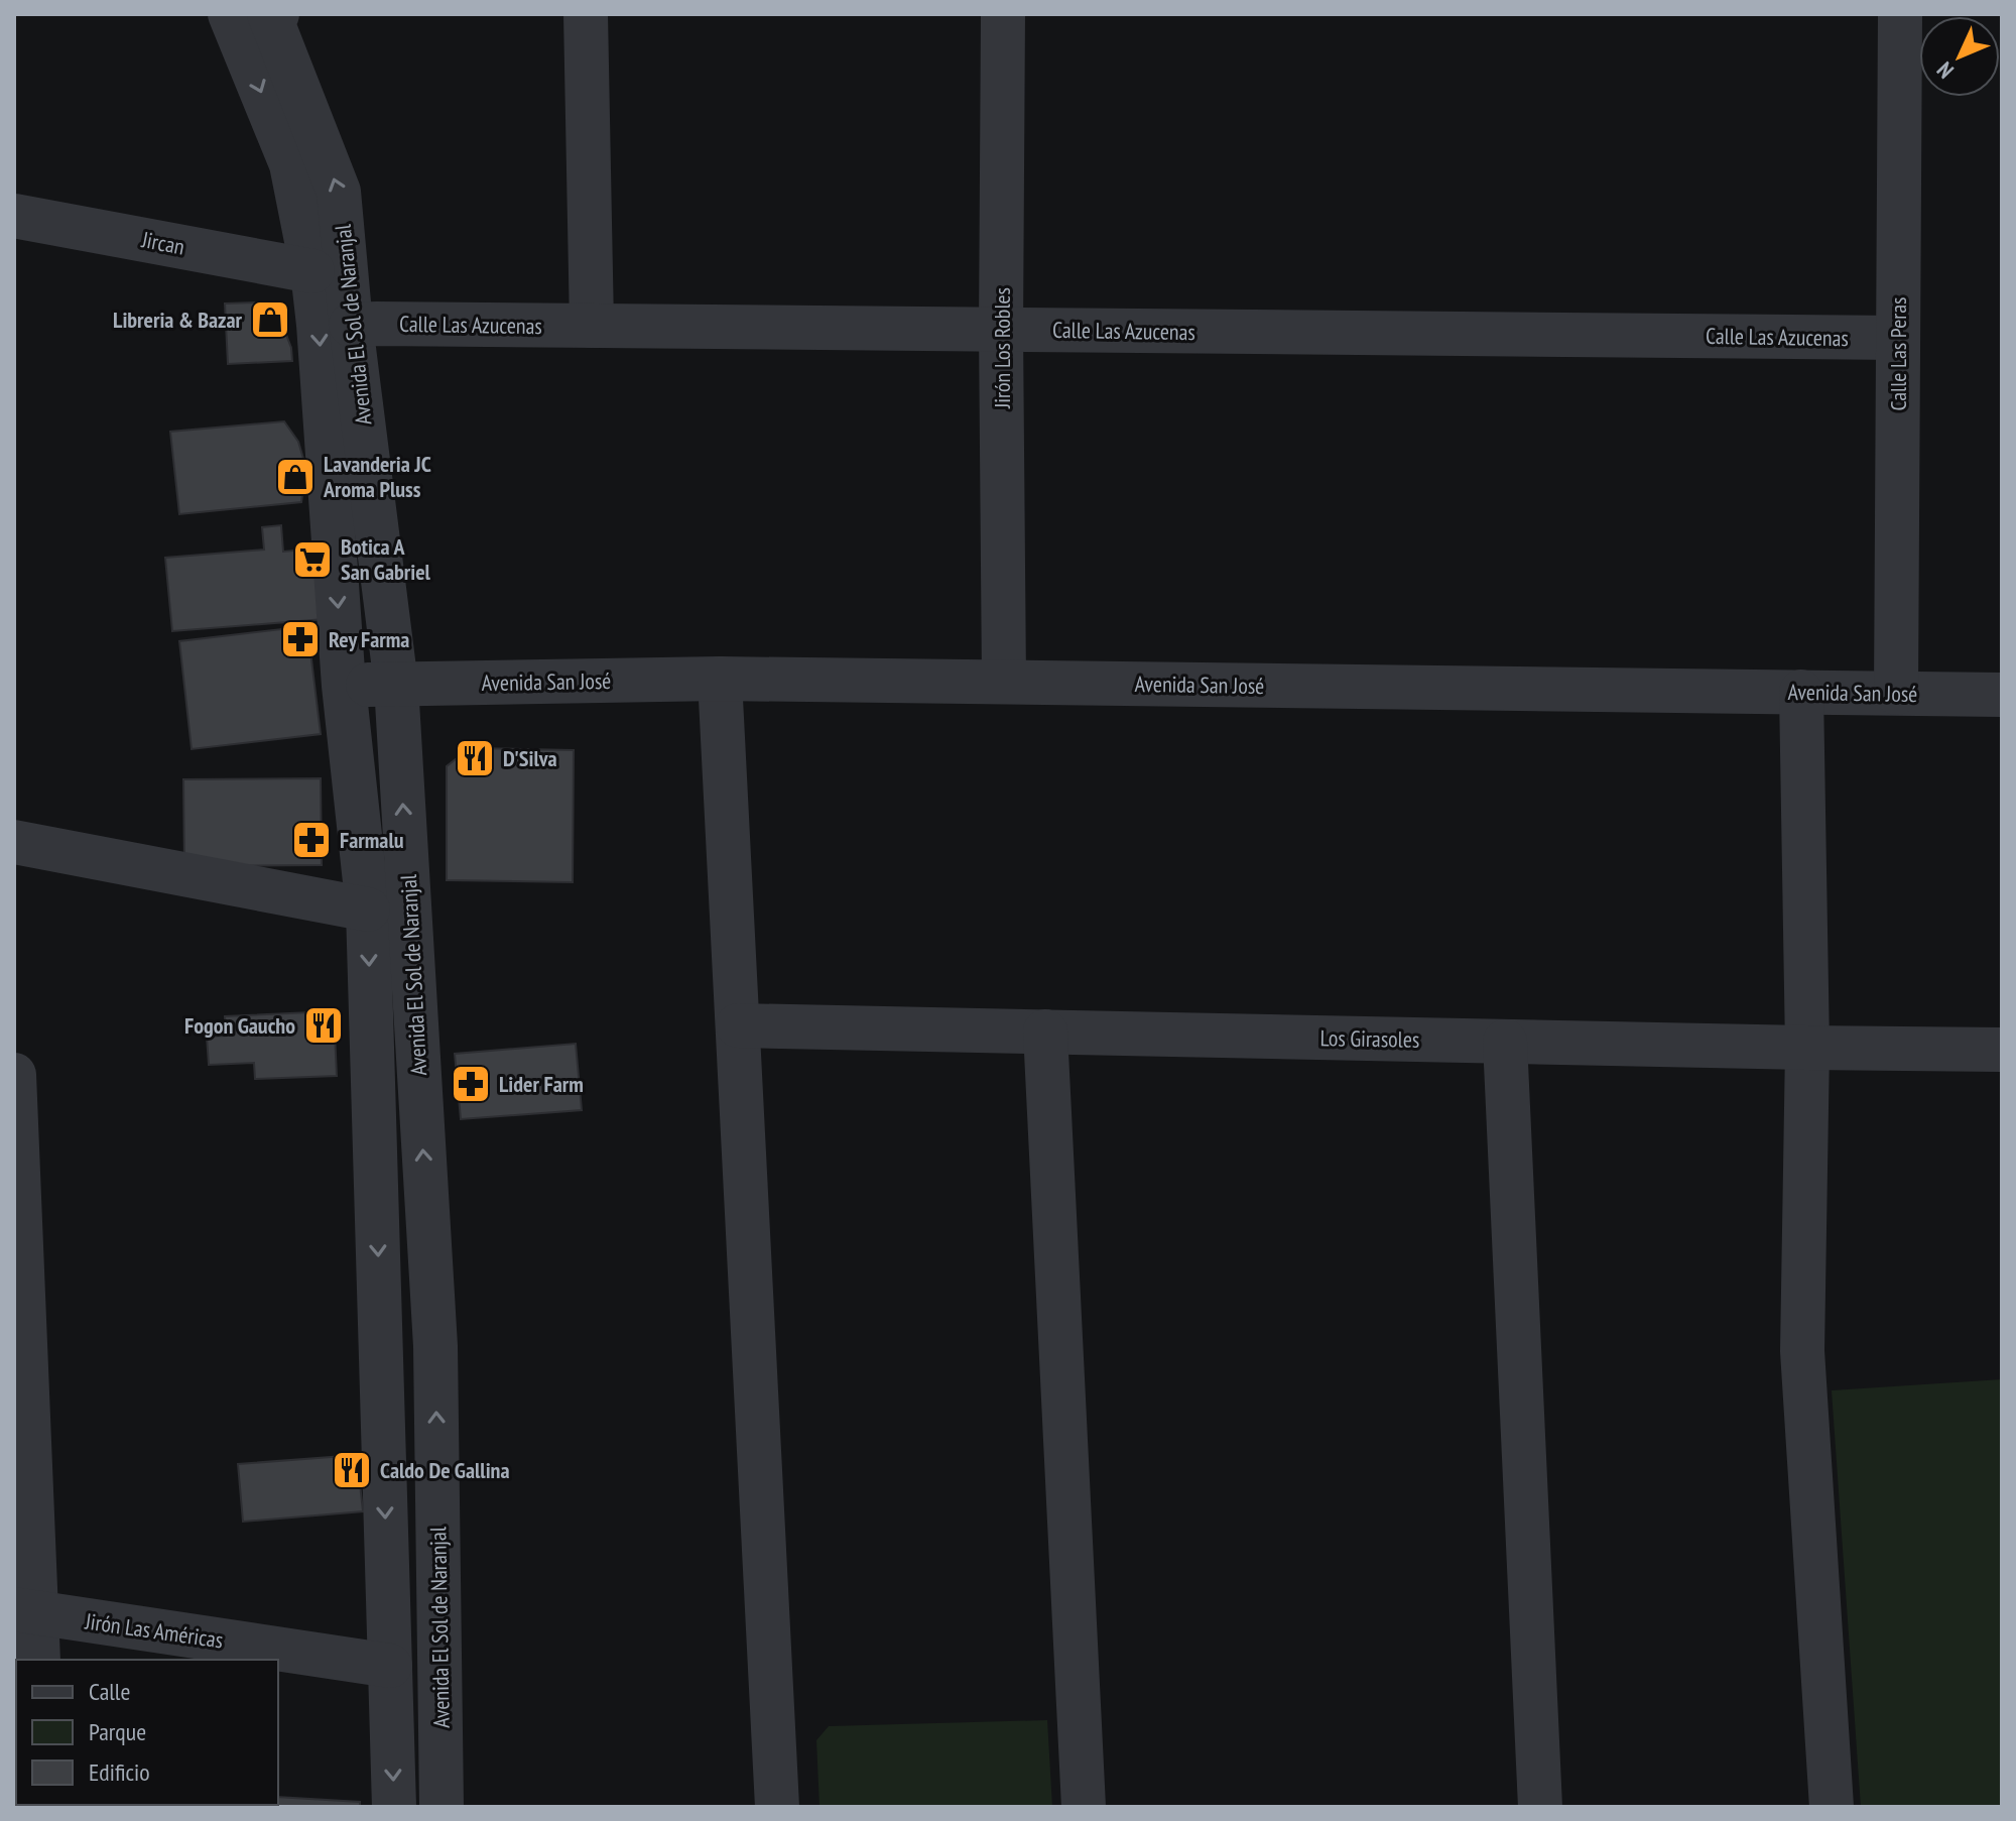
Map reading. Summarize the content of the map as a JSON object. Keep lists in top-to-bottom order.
{
  "streets": {
    "street": [
      "Jircan",
      "Avenida El Sol de Naranjal",
      "Calle Las Azucenas",
      "Jirón Los Robles",
      "Calle Las Peras",
      "Avenida San José",
      "Los Girasoles",
      "Jirón Las Américas"
    ]
  },
  "crossings": [
    ["Jircan", "Avenida El Sol de Naranjal"],
    ["Avenida El Sol de Naranjal", "Calle Las Azucenas"],
    ["Avenida El Sol de Naranjal", "Avenida San José"],
    ["Avenida El Sol de Naranjal", "Jirón Las Américas"],
    ["Calle Las Azucenas", "Jirón Los Robles"],
    ["Calle Las Azucenas", "Calle Las Peras"],
    ["Jirón Los Robles", "Avenida San José"],
    ["Calle Las Peras", "Avenida San José"]
  ],
  "places": {
    "shop": ["Libreria & Bazar", "Lavanderia JC Aroma Pluss"],
    "supermarket": ["Botica A San Gabriel"],
    "pharmacy": ["Rey Farma", "Farmalu", "Lider Farm"],
    "restaurant": ["D'Silva", "Fogon Gaucho", "Caldo De Gallina"]
  },
  "legend": ["Calle", "Parque", "Edificio"],
  "north": "bottom left"
}
